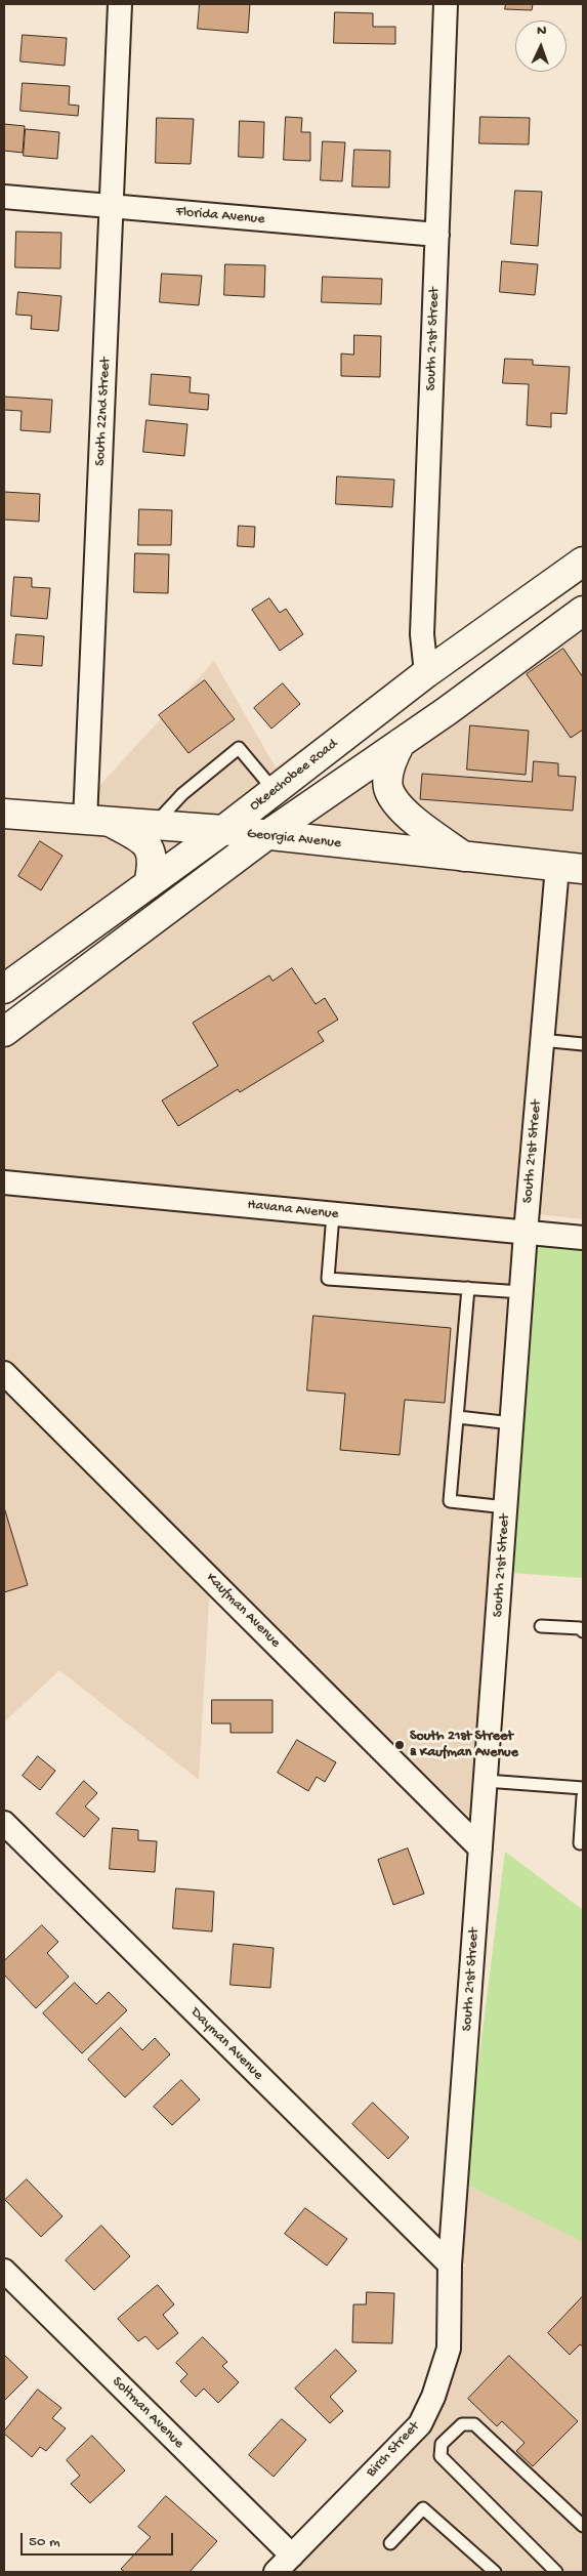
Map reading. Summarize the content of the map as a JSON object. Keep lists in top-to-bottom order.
{
  "streets": {
    "main road": ["Okeechobee Road", "Georgia Avenue"],
    "street": [
      "Florida Avenue",
      "South 21st Street",
      "South 22nd Street",
      "Havana Avenue",
      "Kaufman Avenue",
      "Dayman Avenue",
      "Soltman Avenue",
      "Birch Street"
    ]
  },
  "crossings": [
    ["Florida Avenue", "South 21st Street"],
    ["Florida Avenue", "South 22nd Street"],
    ["South 21st Street", "Okeechobee Road"],
    ["South 21st Street", "Georgia Avenue"],
    ["South 21st Street", "Havana Avenue"],
    ["South 21st Street", "Kaufman Avenue"],
    ["South 21st Street", "Dayman Avenue"],
    ["South 21st Street", "Birch Street"],
    ["South 22nd Street", "Georgia Avenue"],
    ["Okeechobee Road", "Georgia Avenue"],
    ["Dayman Avenue", "Birch Street"],
    ["Soltman Avenue", "Birch Street"]
  ],
  "places": ["South 21st Street & Kaufman Avenue"],
  "scale_bar": "50 m",
  "north": "top"
}
